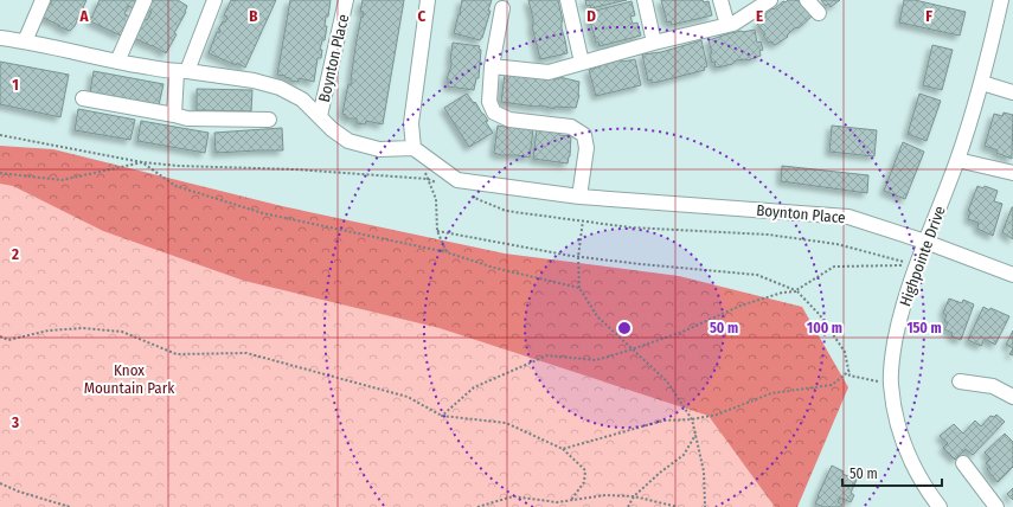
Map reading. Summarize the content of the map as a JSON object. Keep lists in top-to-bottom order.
{
  "streets": {
    "street": ["Boynton Place", "Highpointe Drive"]
  },
  "crossings": [
    ["Boynton Place", "Highpointe Drive"]
  ],
  "parks": ["Knox Mountain Park"],
  "scale_bar": "50 m",
  "grid": {
    "columns": [
      "A",
      "B",
      "C",
      "D",
      "E",
      "F"
    ],
    "rows": ["1", "2", "3"]
  },
  "rings": ["50 m", "100 m", "150 m"]
}
